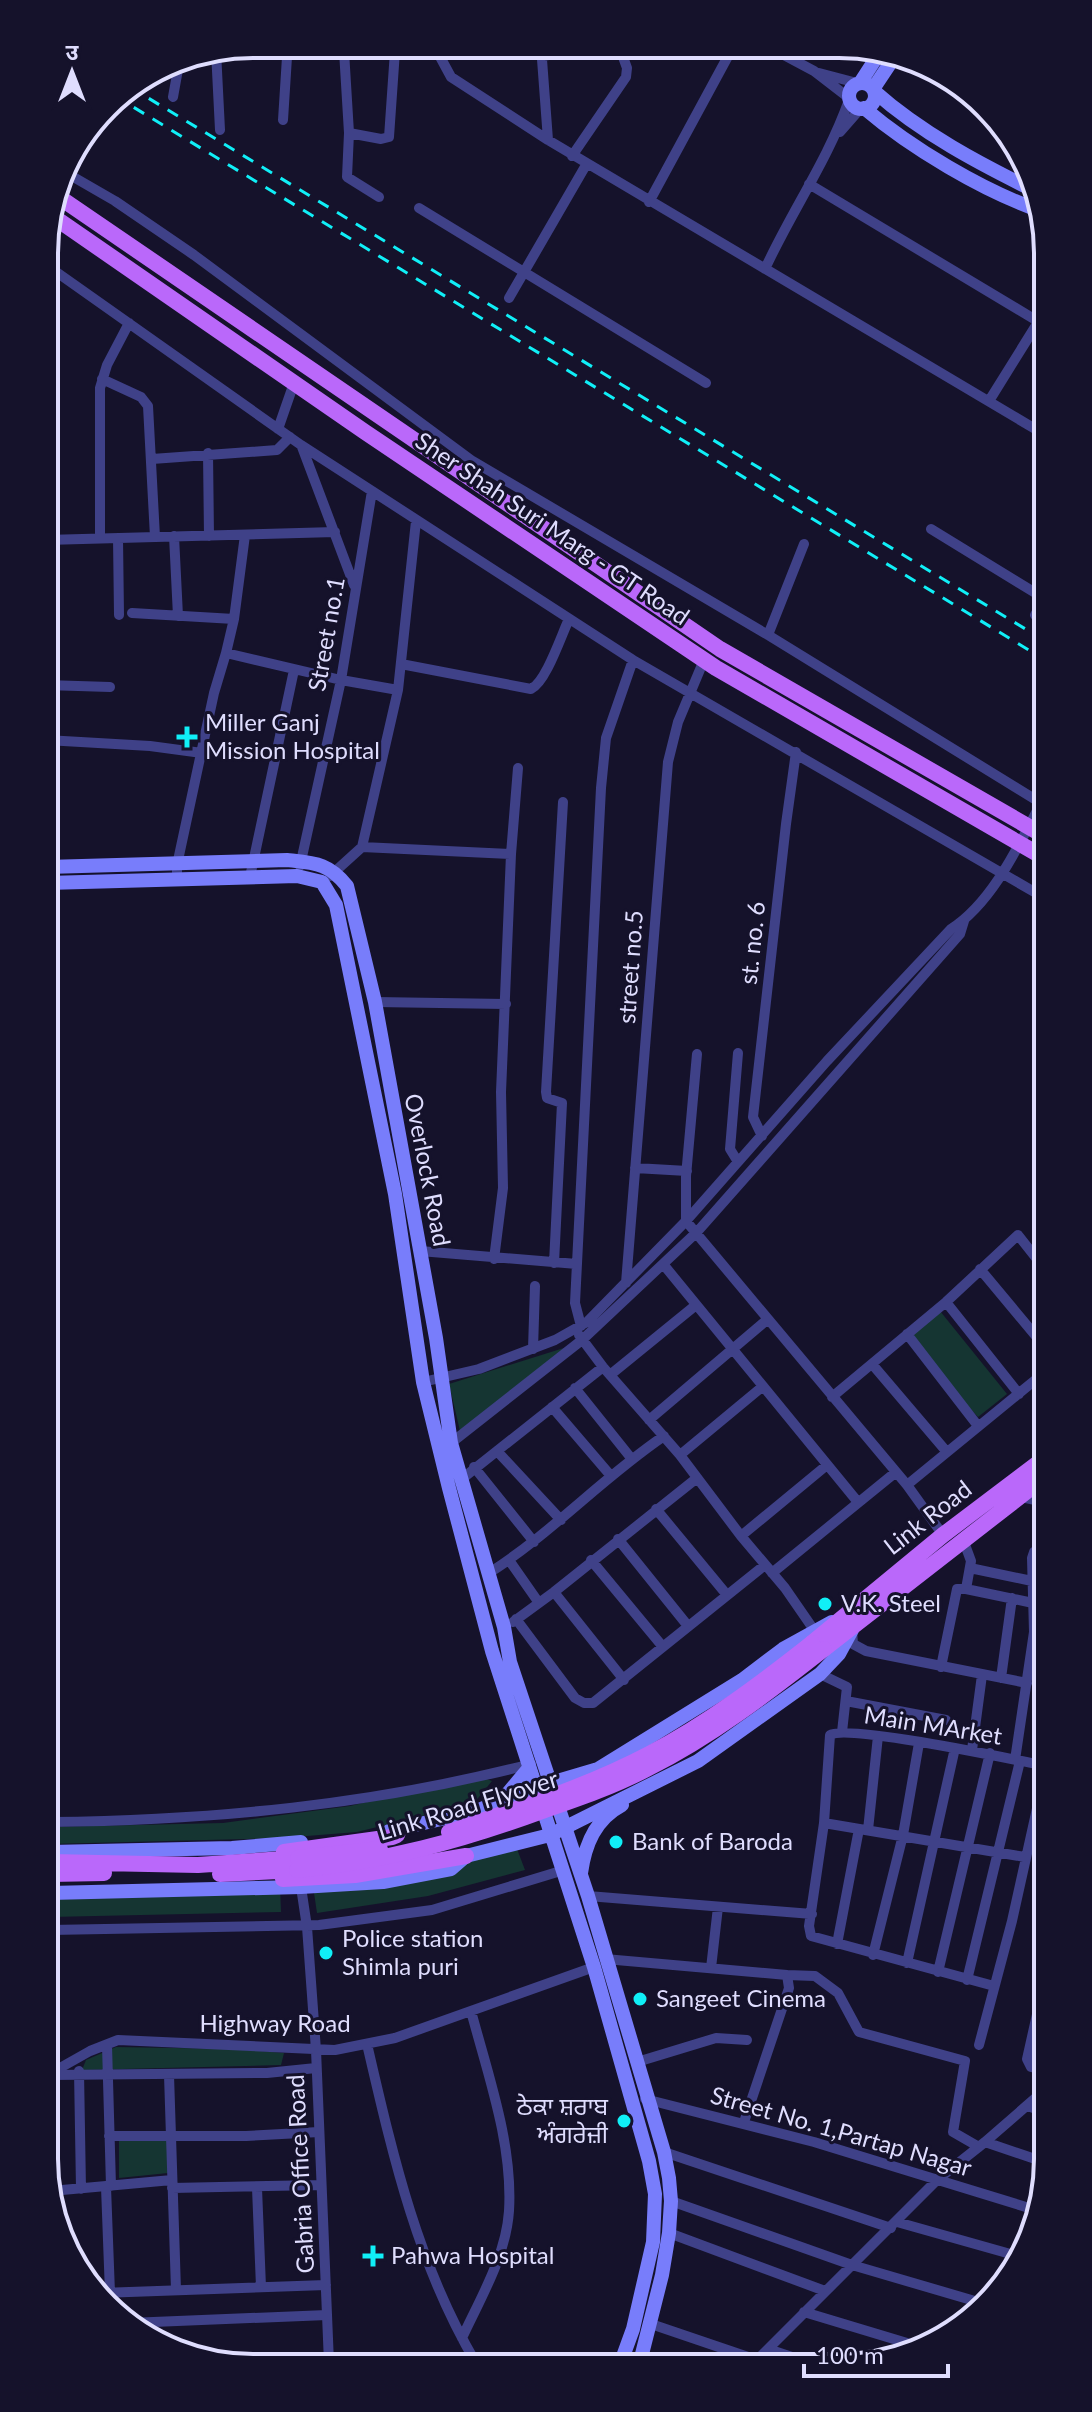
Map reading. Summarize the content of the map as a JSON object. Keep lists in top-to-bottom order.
{
  "streets": {
    "main road": ["Sher Shah Suri Marg - GT Road", "Link Road", "Link Road Flyover"],
    "street": [
      "Street no.1",
      "st. no. 6",
      "street no.5",
      "Overlock Road",
      "Main MArket",
      "Highway Road",
      "Street No. 1,Partap Nagar",
      "Gabria Office Road"
    ]
  },
  "crossings": [
    ["Sher Shah Suri Marg - GT Road", "street no.5"],
    ["Link Road", "Link Road Flyover"],
    ["Highway Road", "Gabria Office Road"]
  ],
  "places": {
    "health": ["Miller Ganj Mission Hospital", "Pahwa Hospital"],
    "other": [
      "V.K. Steel",
      "Bank of Baroda",
      "Police station Shimla puri",
      "Sangeet Cinema",
      "ਠੇਕਾ ਸ਼ਰਾਬ ਅੰਗਰੇਜ਼ੀ"
    ]
  },
  "scale_bar": "100 m",
  "north": "top"
}
